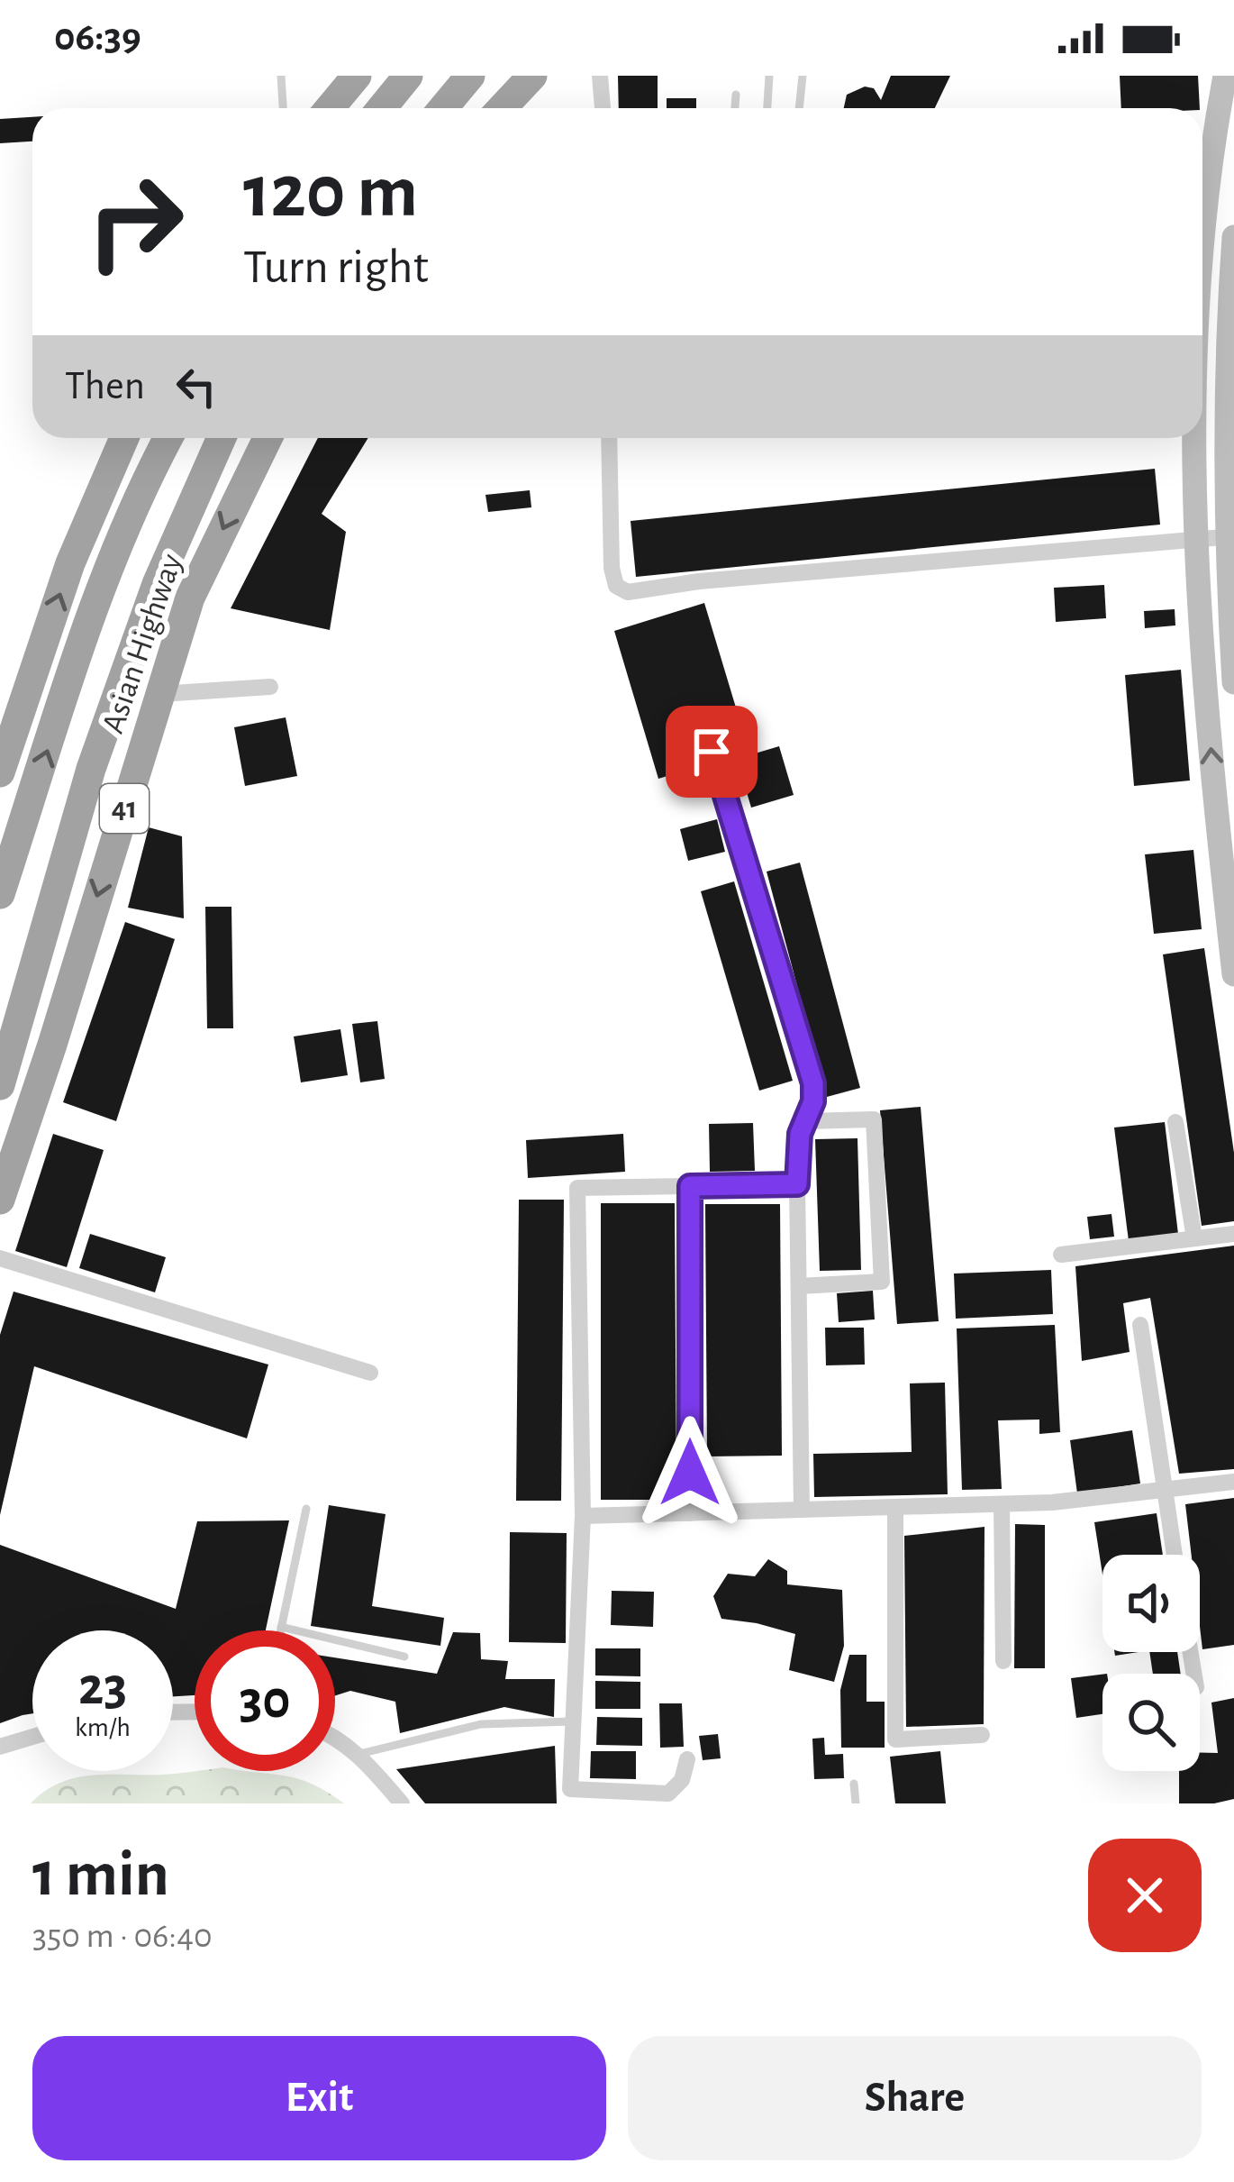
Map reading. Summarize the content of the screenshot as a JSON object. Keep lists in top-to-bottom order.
{
  "streets": {
    "highway": ["Asian Highway", "41"]
  },
  "page": {
    "status": "06:39",
    "turn": ["120 m", "Turn right"],
    "then": "Then",
    "speed": "23 km/h",
    "limit": "30",
    "heading": ["1 min", "350 m · 06:40"],
    "buttons": ["Exit", "Share"]
  }
}
